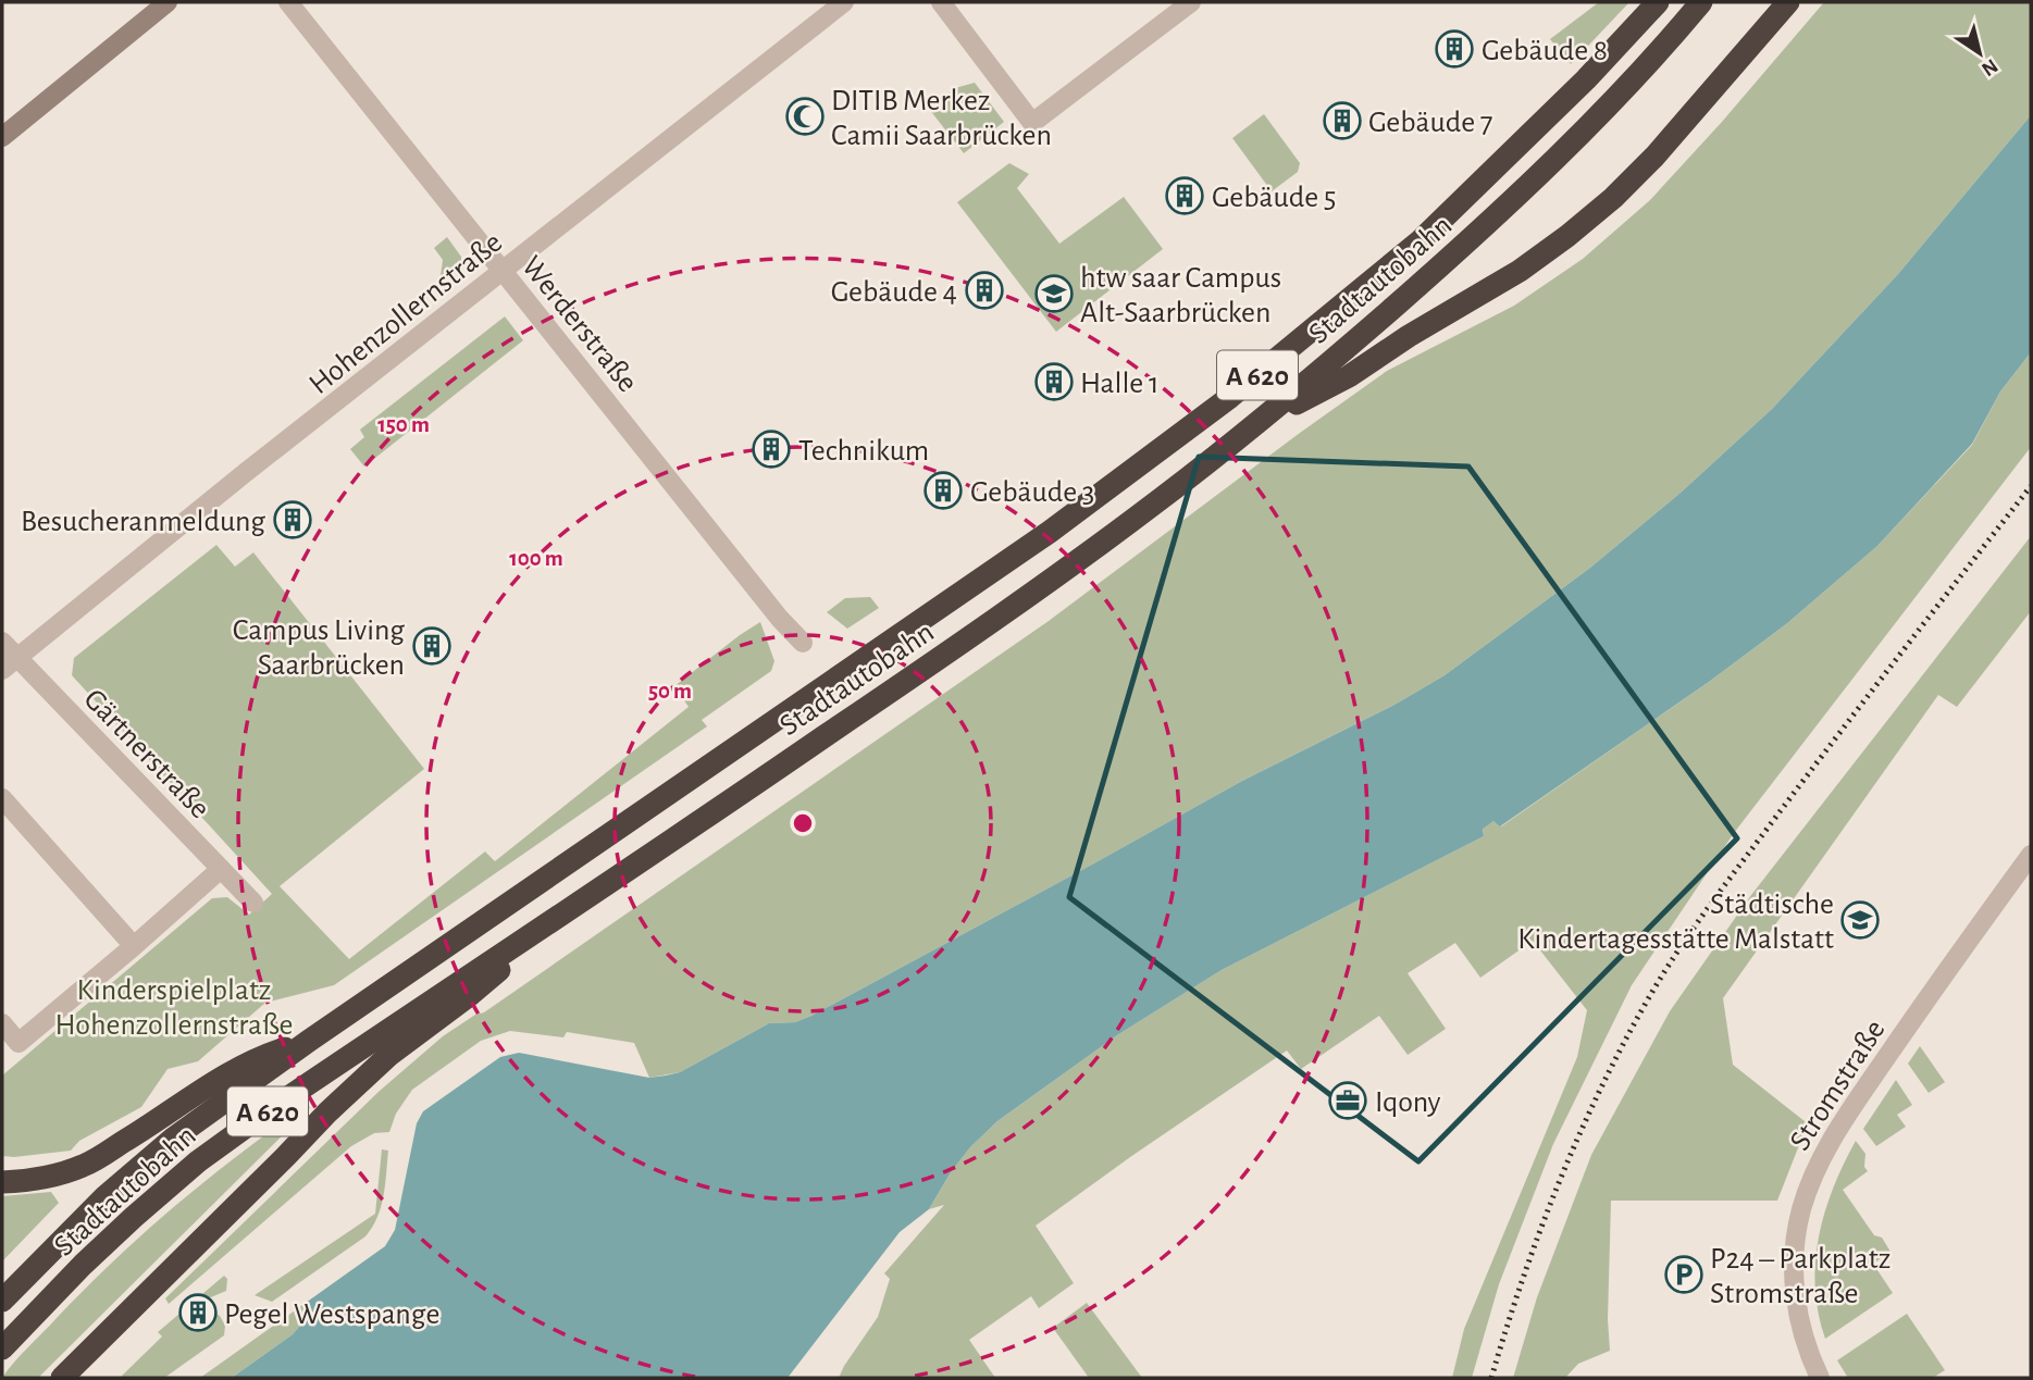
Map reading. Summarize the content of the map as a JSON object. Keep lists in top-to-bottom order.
{
  "streets": {
    "highway": ["Stadtautobahn", "A 620"],
    "street": [
      "Hohenzollernstraße",
      "Werderstraße",
      "Gärtnerstraße",
      "Stromstraße"
    ]
  },
  "crossings": [
    ["Hohenzollernstraße", "Werderstraße"],
    ["Hohenzollernstraße", "Gärtnerstraße"]
  ],
  "parks": ["Kinderspielplatz Hohenzollernstraße"],
  "places": {
    "building": [
      "Gebäude 8",
      "Gebäude 7",
      "Gebäude 5",
      "Gebäude 4",
      "Halle 1",
      "Technikum",
      "Gebäude 3",
      "Besucheranmeldung",
      "Campus Living Saarbrücken",
      "Pegel Westspange"
    ],
    "mosque": ["DITIB Merkez Camii Saarbrücken"],
    "school or university": ["htw saar Campus Alt-Saarbrücken", "Städtische Kindertagesstätte Malstatt"],
    "office": ["Iqony"],
    "parking": ["P24 – Parkplatz Stromstraße"]
  },
  "north": "bottom right",
  "rings": ["150 m", "100 m", "50 m"]
}
